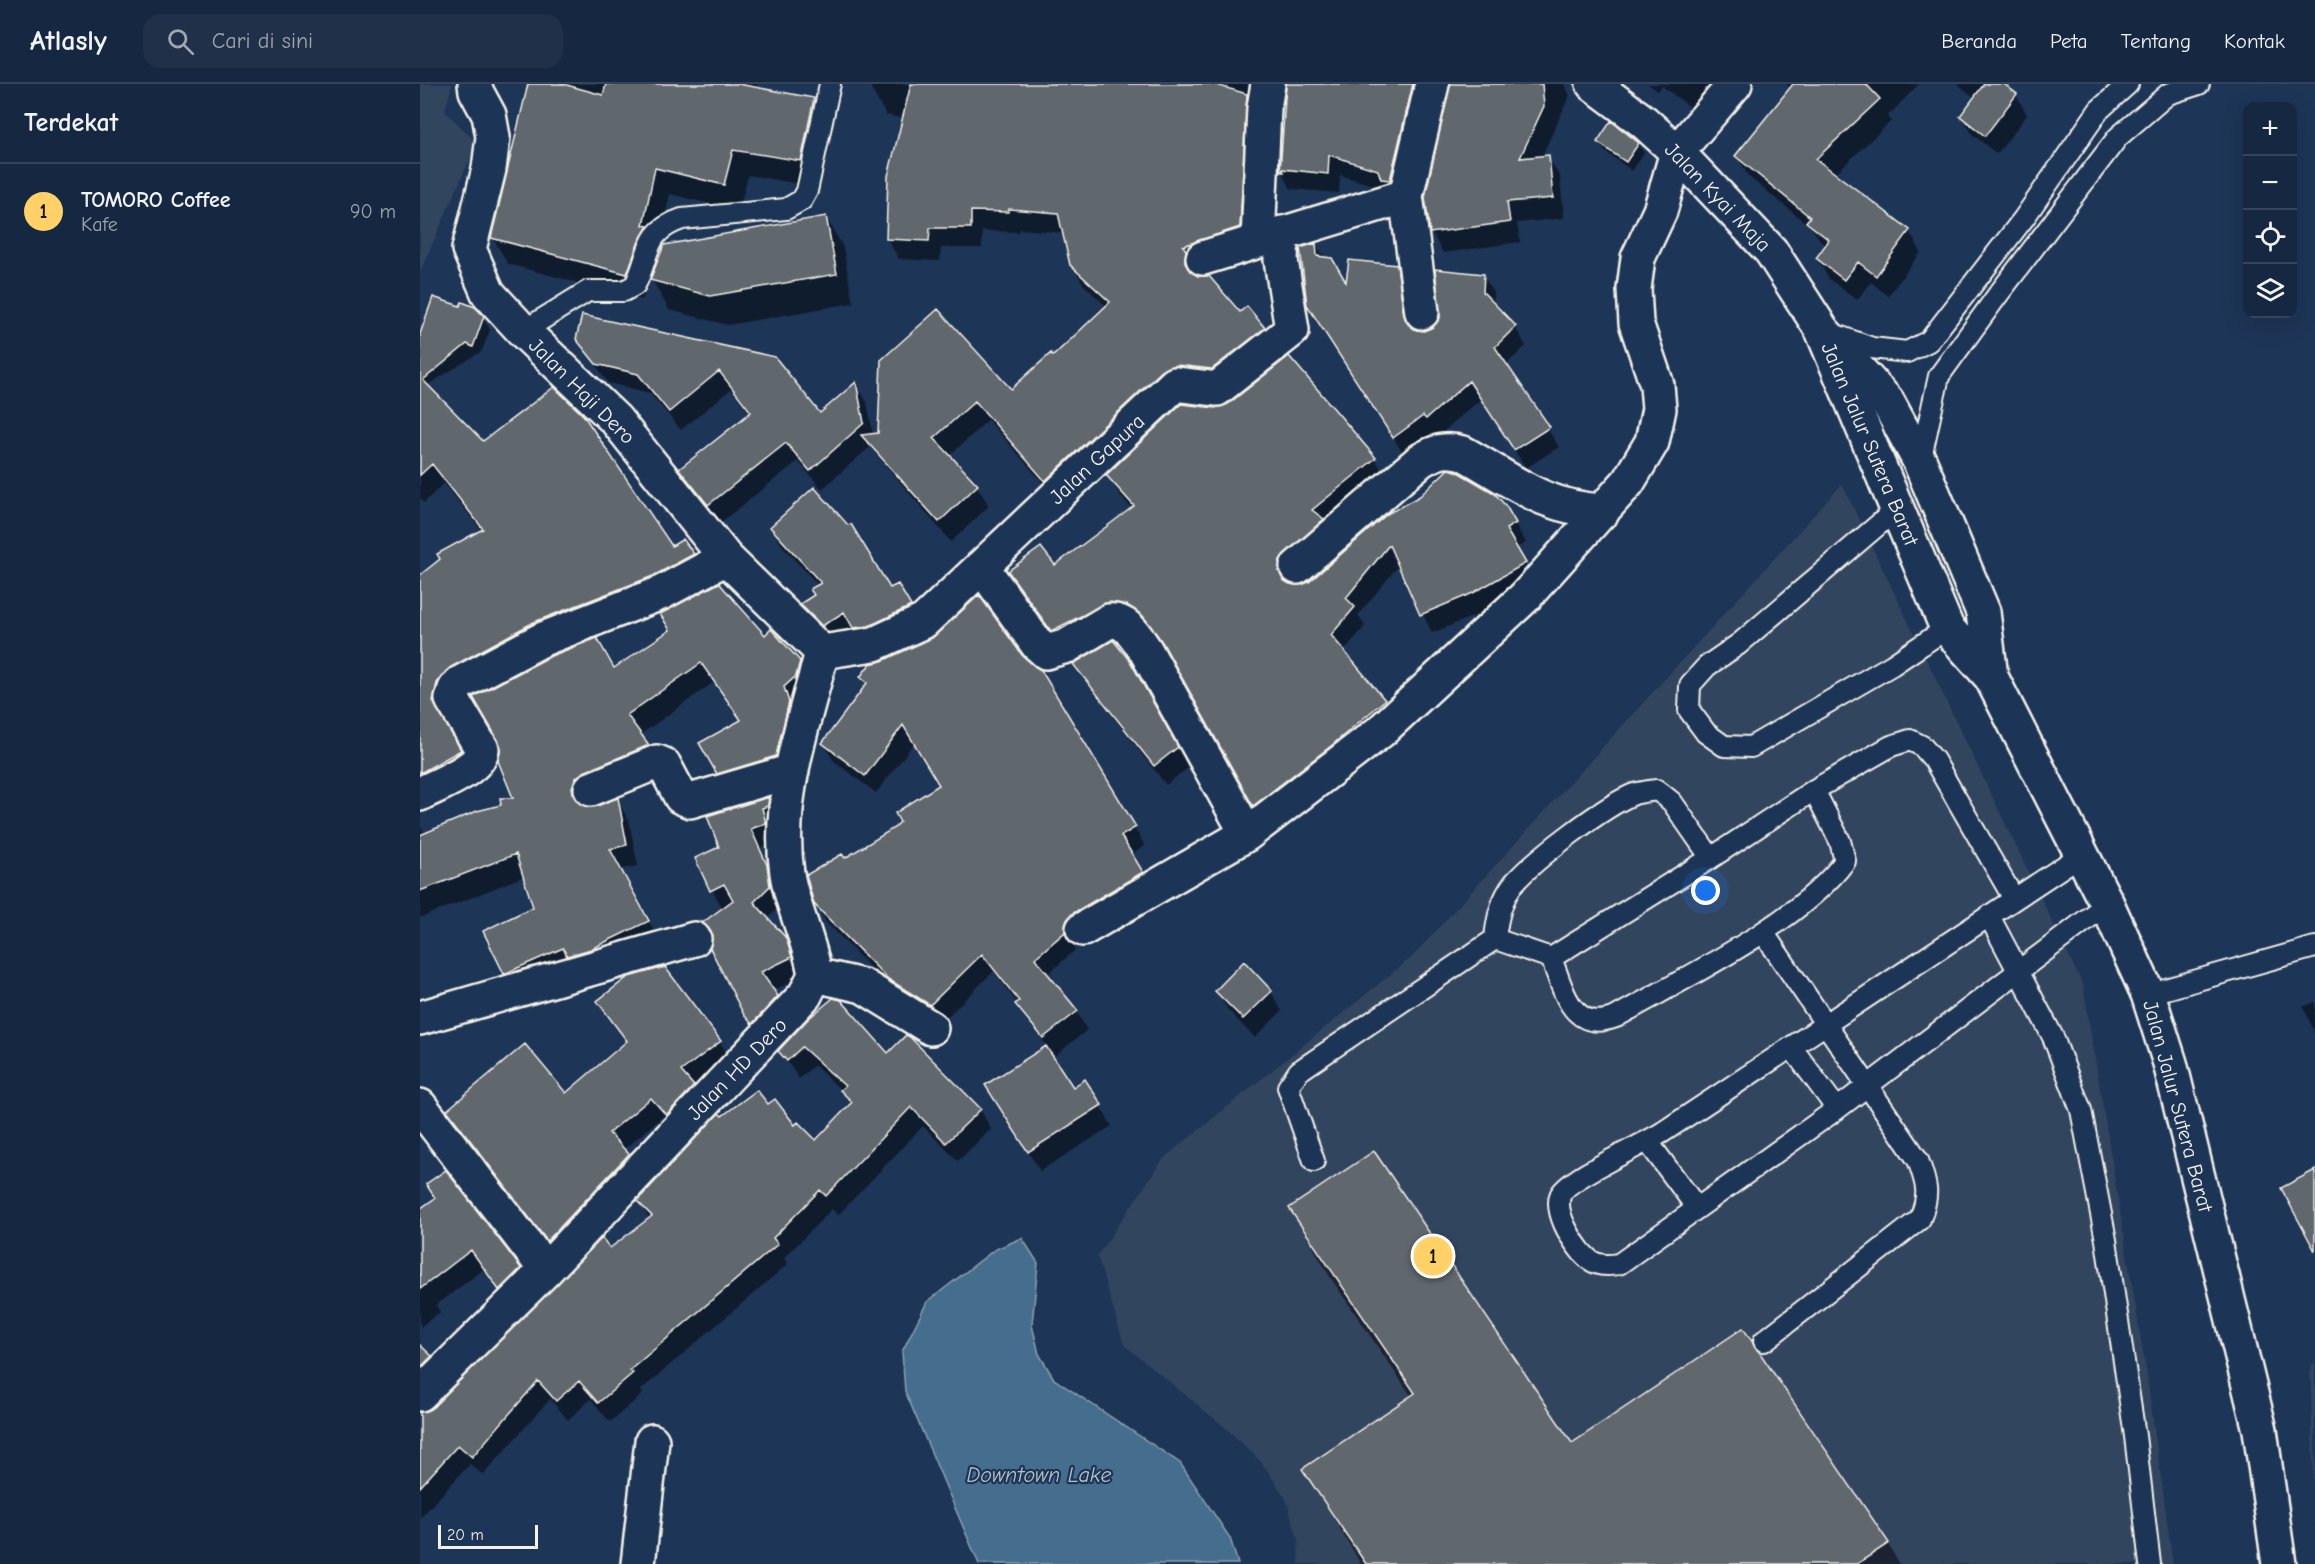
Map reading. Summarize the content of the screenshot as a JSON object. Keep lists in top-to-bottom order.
{
  "streets": {
    "street": [
      "Jalan Kyai Maja",
      "Jalan Haji Dero",
      "Jalan Jalur Sutera Barat",
      "Jalan Gapura",
      "Jalan HD Dero"
    ]
  },
  "crossings": [
    ["Jalan Kyai Maja", "Jalan Jalur Sutera Barat"],
    ["Jalan Haji Dero", "Jalan Gapura"]
  ],
  "water": ["Downtown Lake"],
  "scale_bar": "20 m",
  "page": {
    "header": "Atlasly",
    "search": "Cari di sini",
    "nav": [
      "Beranda",
      "Peta",
      "Tentang",
      "Kontak"
    ],
    "heading": "Terdekat",
    "map_buttons": ["+", "−"],
    "list": [
      {
        "mark": "1",
        "name": "TOMORO Coffee",
        "note": "Kafe",
        "value": "90 m"
      }
    ],
    "pins": "1",
    "scale": "20 m"
  }
}
